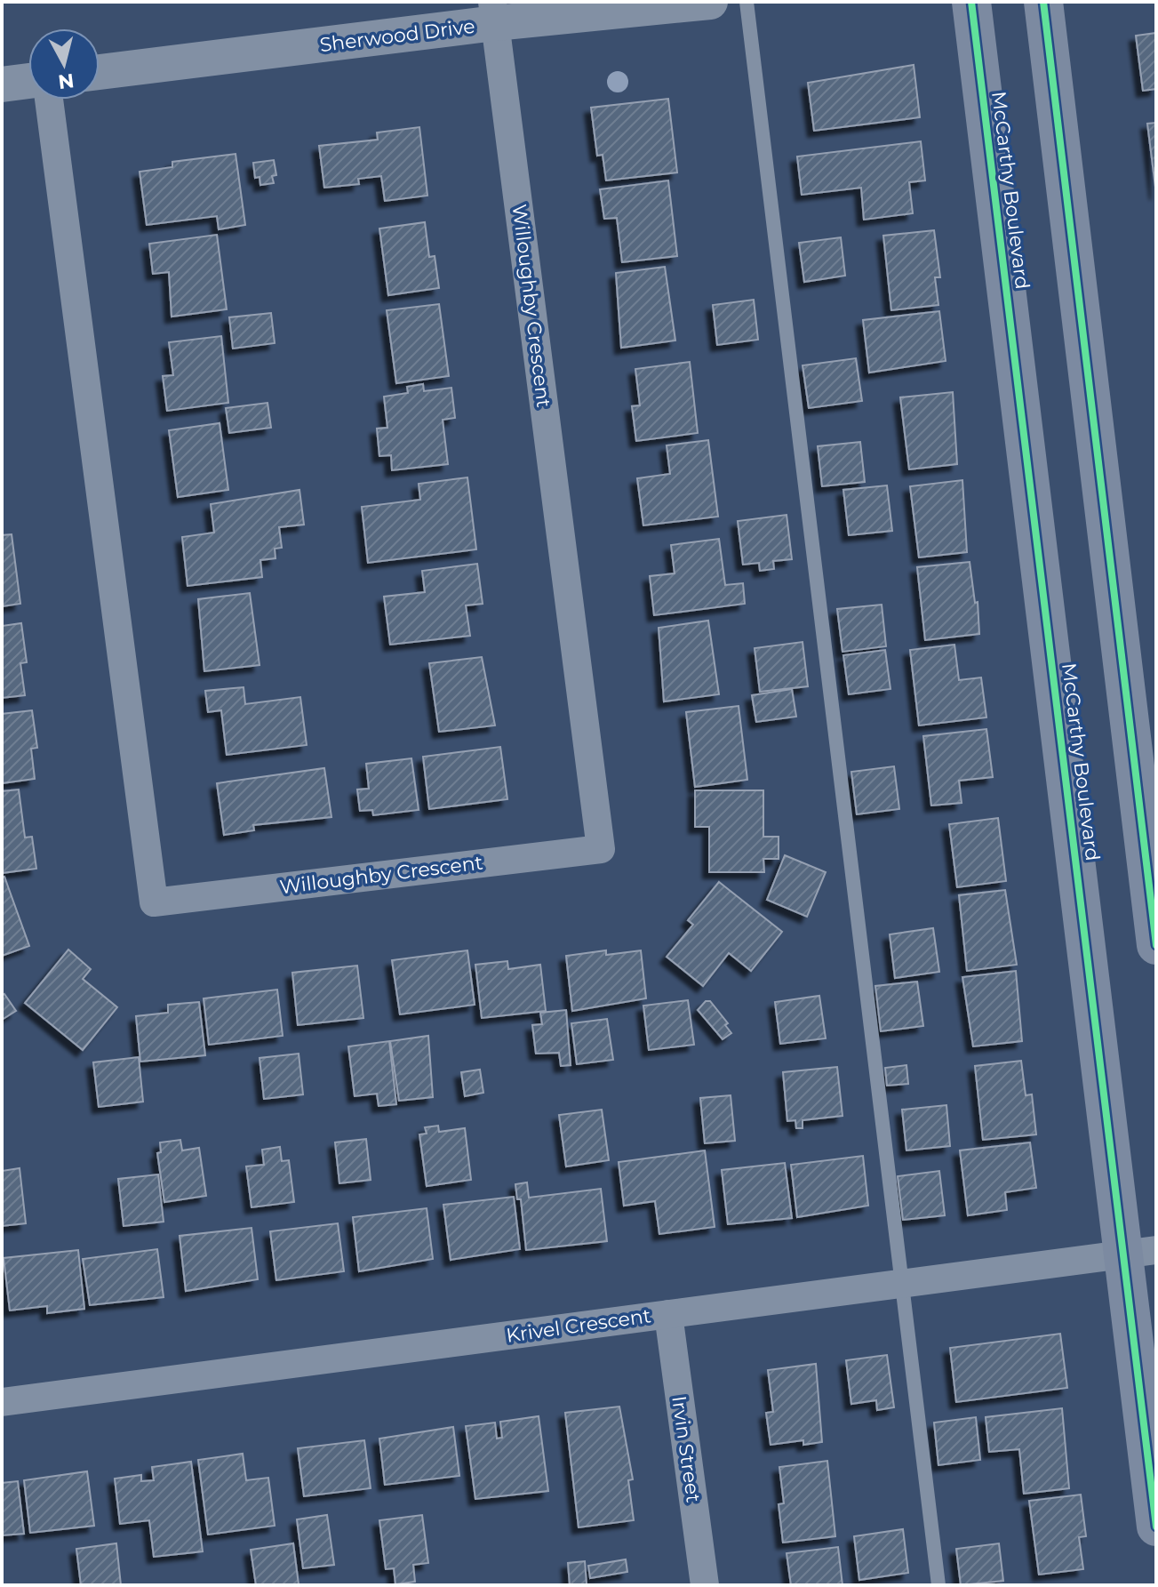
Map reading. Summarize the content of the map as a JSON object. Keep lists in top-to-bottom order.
{
  "streets": {
    "main road": ["McCarthy Boulevard"],
    "street": [
      "Sherwood Drive",
      "Willoughby Crescent",
      "Krivel Crescent",
      "Irvin Street"
    ]
  },
  "crossings": [
    ["Sherwood Drive", "Willoughby Crescent"],
    ["McCarthy Boulevard", "Krivel Crescent"],
    ["Krivel Crescent", "Irvin Street"]
  ],
  "north": "bottom"
}
